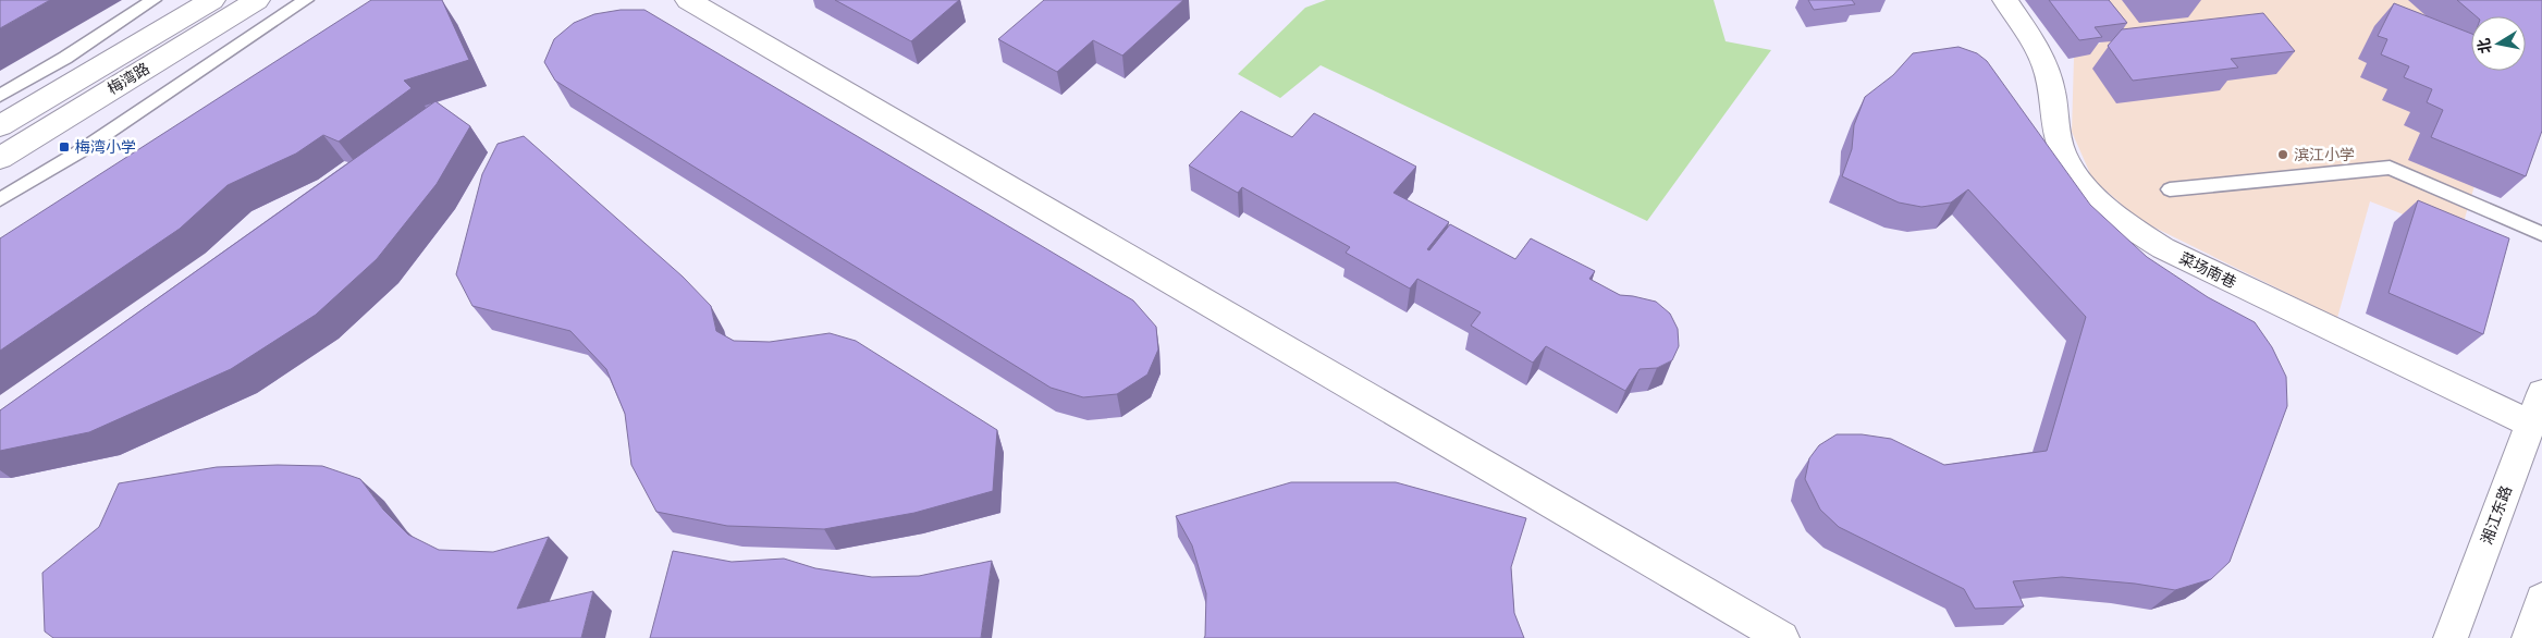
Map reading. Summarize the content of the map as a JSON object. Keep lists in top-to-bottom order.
{
  "streets": {
    "street": ["梅湾路", "菜场南巷", "湘江东路"]
  },
  "crossings": [
    ["菜场南巷", "湘江东路"]
  ],
  "places": {
    "transit": ["梅湾小学"],
    "other": ["滨江小学"]
  },
  "north": "left"
}
